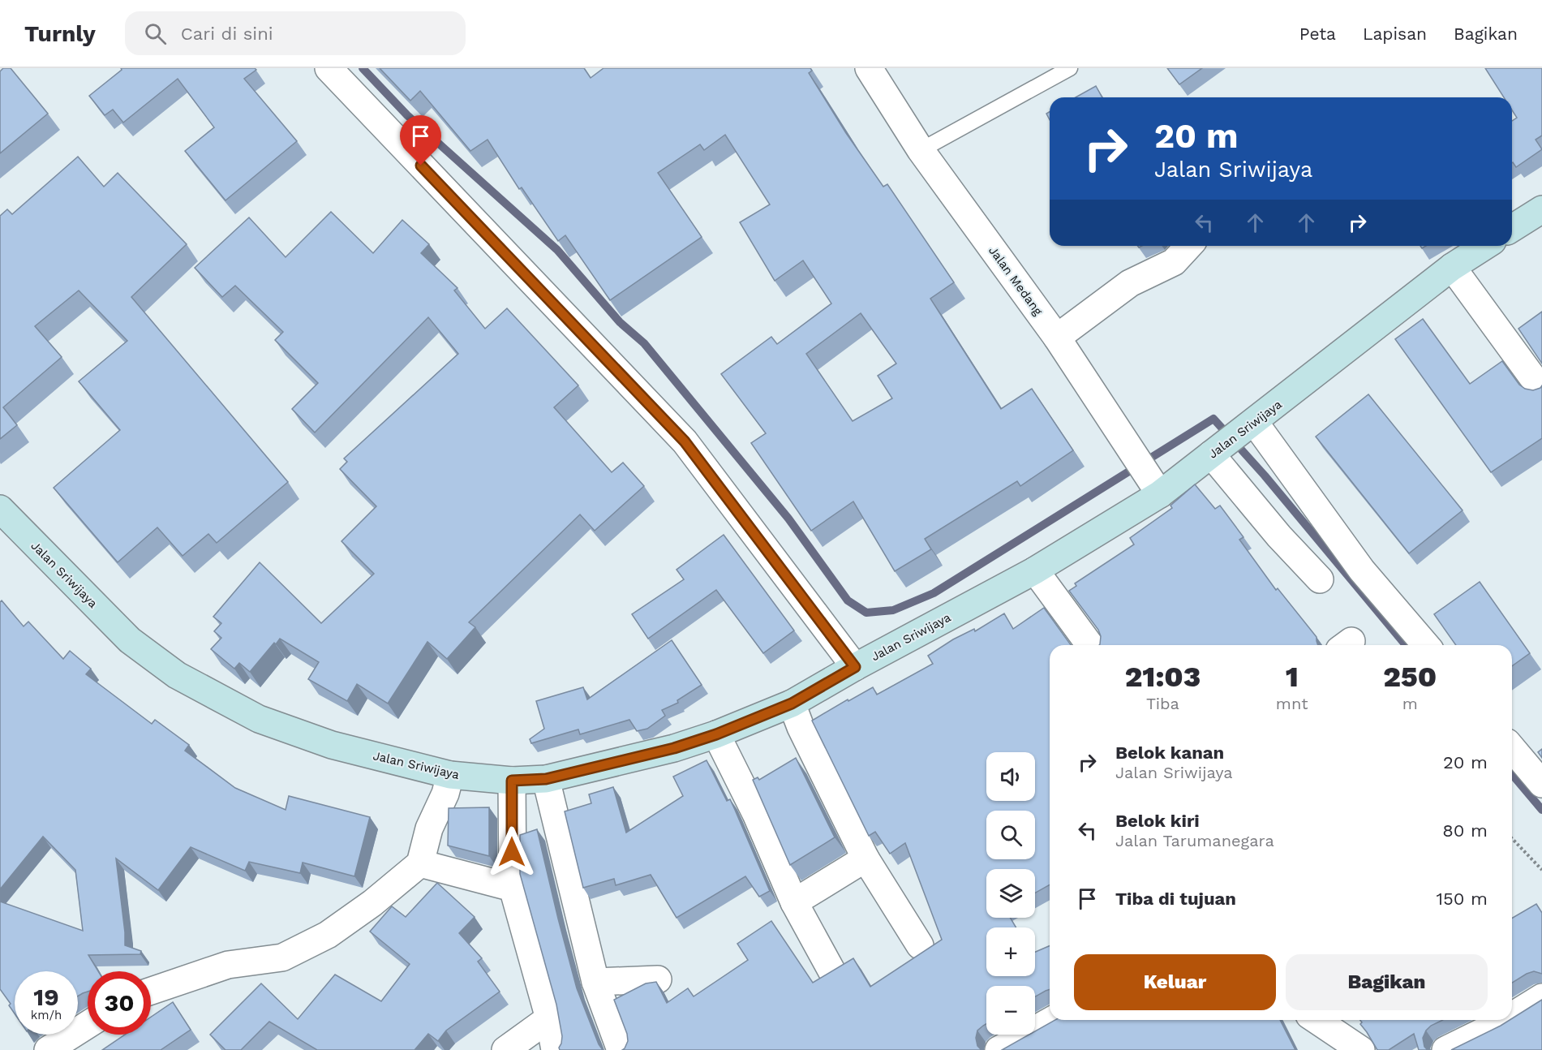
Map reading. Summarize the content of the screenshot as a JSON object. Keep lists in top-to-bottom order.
{
  "streets": {
    "main road": ["Jalan Sriwijaya"],
    "street": ["Jalan Medang"]
  },
  "crossings": [
    ["Jalan Medang", "Jalan Sriwijaya"]
  ],
  "page": {
    "header": "Turnly",
    "search": "Cari di sini",
    "nav": ["Peta", "Lapisan", "Bagikan"],
    "turn": ["20 m", "Jalan Sriwijaya"],
    "eta": [
      "21:03",
      "Tiba",
      "1",
      "mnt",
      "250",
      "m"
    ],
    "list": [
      {
        "name": "Belok kanan",
        "note": "Jalan Sriwijaya",
        "value": "20 m"
      },
      {
        "name": "Belok kiri",
        "note": "Jalan Tarumanegara",
        "value": "80 m"
      },
      {
        "name": "Tiba di tujuan",
        "value": "150 m"
      }
    ],
    "map_buttons": ["+", "−"],
    "buttons": ["Keluar", "Bagikan"],
    "speed": "19 km/h",
    "limit": "30"
  }
}
